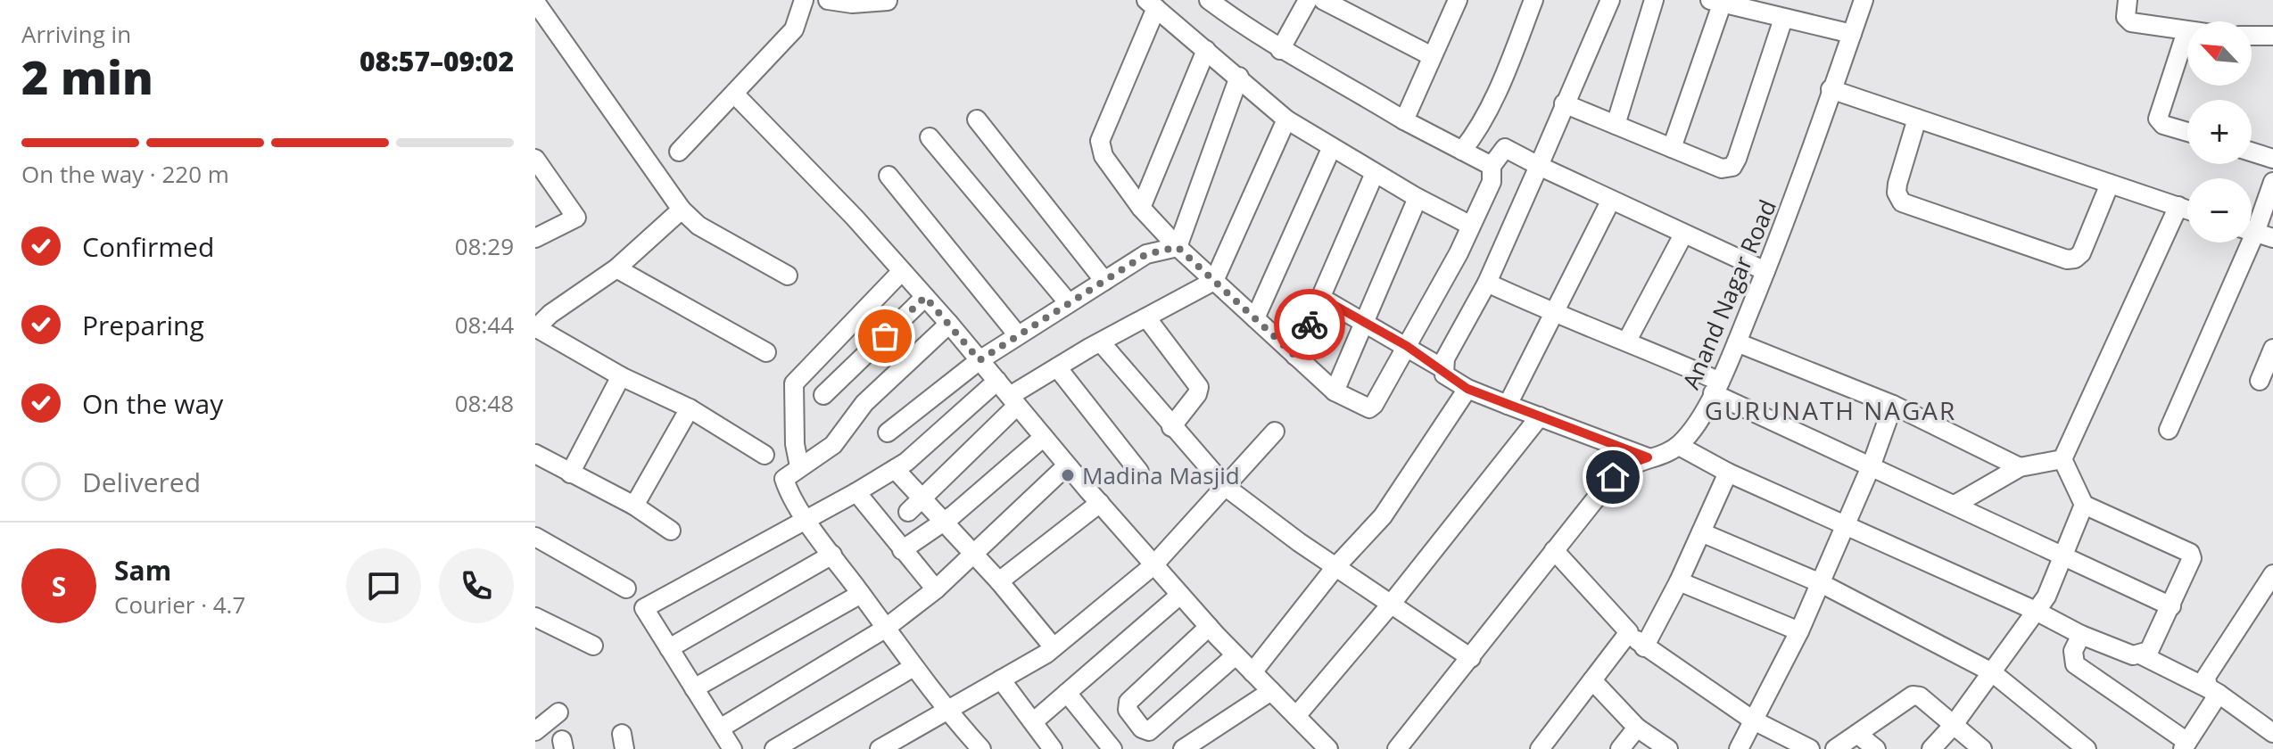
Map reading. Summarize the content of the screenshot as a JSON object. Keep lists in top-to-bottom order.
{
  "streets": {
    "street": ["Anand Nagar Road"]
  },
  "districts": ["GURUNATH NAGAR"],
  "places": ["Madina Masjid"],
  "north": "top left",
  "page": {
    "heading": ["2 min", "Arriving in", "08:57–09:02"],
    "panel": ["Sam", "Courier · 4.7"],
    "map_buttons": ["+", "−"],
    "bar": "On the way · 220 m",
    "list": [
      ["Confirmed", "08:29"],
      ["Preparing", "08:44"],
      ["On the way", "08:48"],
      "Delivered"
    ],
    "round": "S"
  }
}
